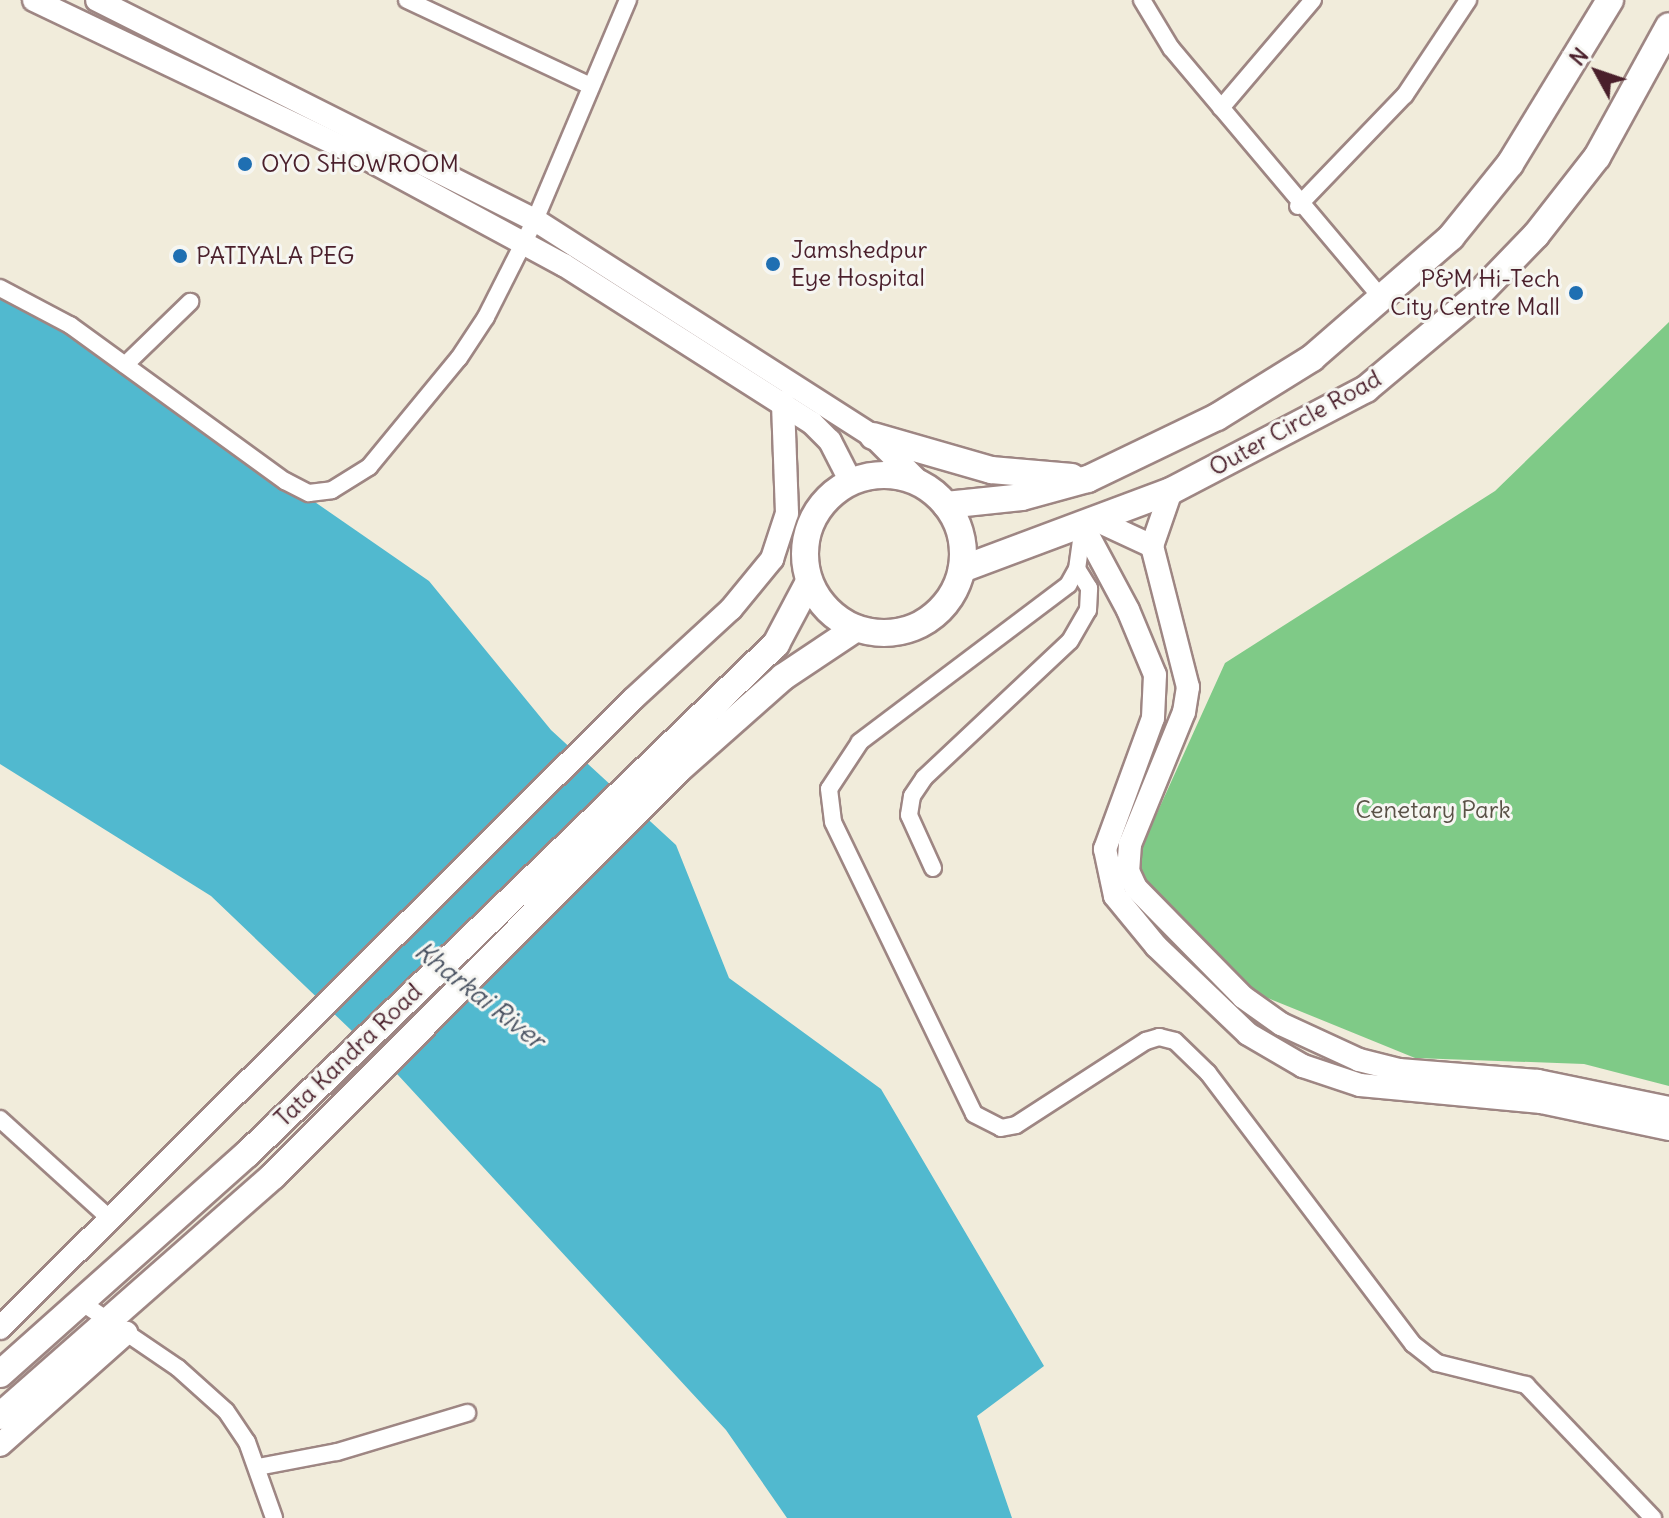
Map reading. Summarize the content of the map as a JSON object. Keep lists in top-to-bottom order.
{
  "streets": {
    "main road": ["Outer Circle Road", "Tata Kandra Road"]
  },
  "crossings": [
    ["Outer Circle Road", "Tata Kandra Road"]
  ],
  "water": ["Kharkai River"],
  "parks": ["Cenetary Park"],
  "places": [
    "OYO SHOWROOM",
    "PATIYALA PEG",
    "Jamshedpur Eye Hospital",
    "P&M Hi-Tech City Centre Mall"
  ],
  "north": "top left"
}
